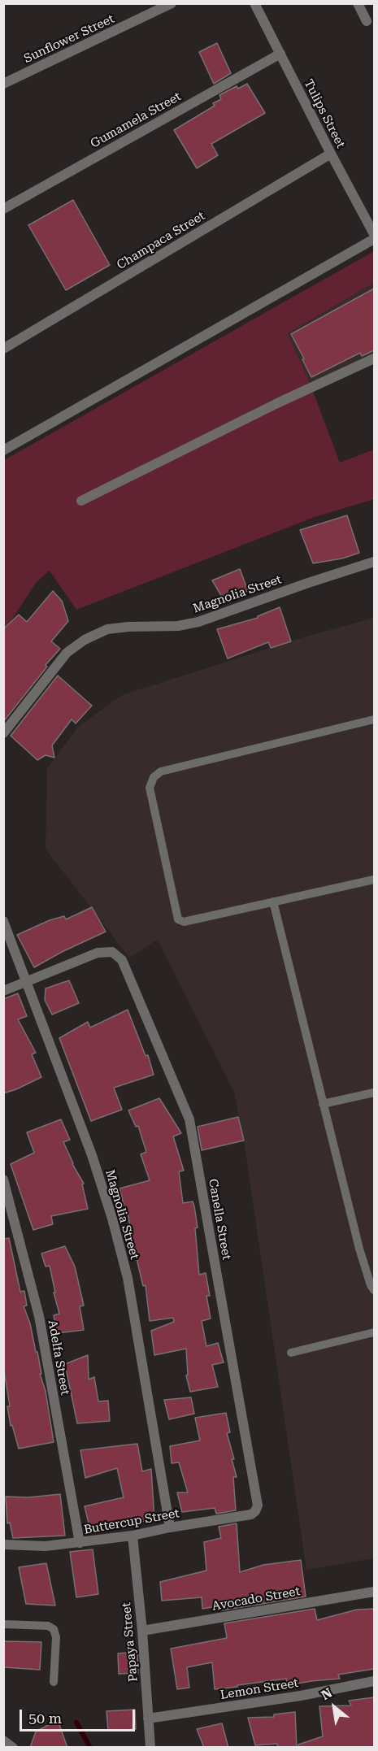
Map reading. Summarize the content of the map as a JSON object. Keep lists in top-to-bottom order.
{
  "streets": {
    "street": [
      "Sunflower Street",
      "Tulips Street",
      "Gumamela Street",
      "Champaca Street",
      "Magnolia Street",
      "Canella Street",
      "Adelfa Street",
      "Buttercup Street",
      "Avocado Street",
      "Papaya Street",
      "Lemon Street"
    ]
  },
  "crossings": [
    ["Tulips Street", "Gumamela Street"],
    ["Tulips Street", "Champaca Street"],
    ["Magnolia Street", "Canella Street"],
    ["Magnolia Street", "Buttercup Street"],
    ["Canella Street", "Buttercup Street"],
    ["Adelfa Street", "Buttercup Street"],
    ["Buttercup Street", "Papaya Street"],
    ["Avocado Street", "Papaya Street"],
    ["Papaya Street", "Lemon Street"]
  ],
  "scale_bar": "50 m",
  "north": "top left"
}
